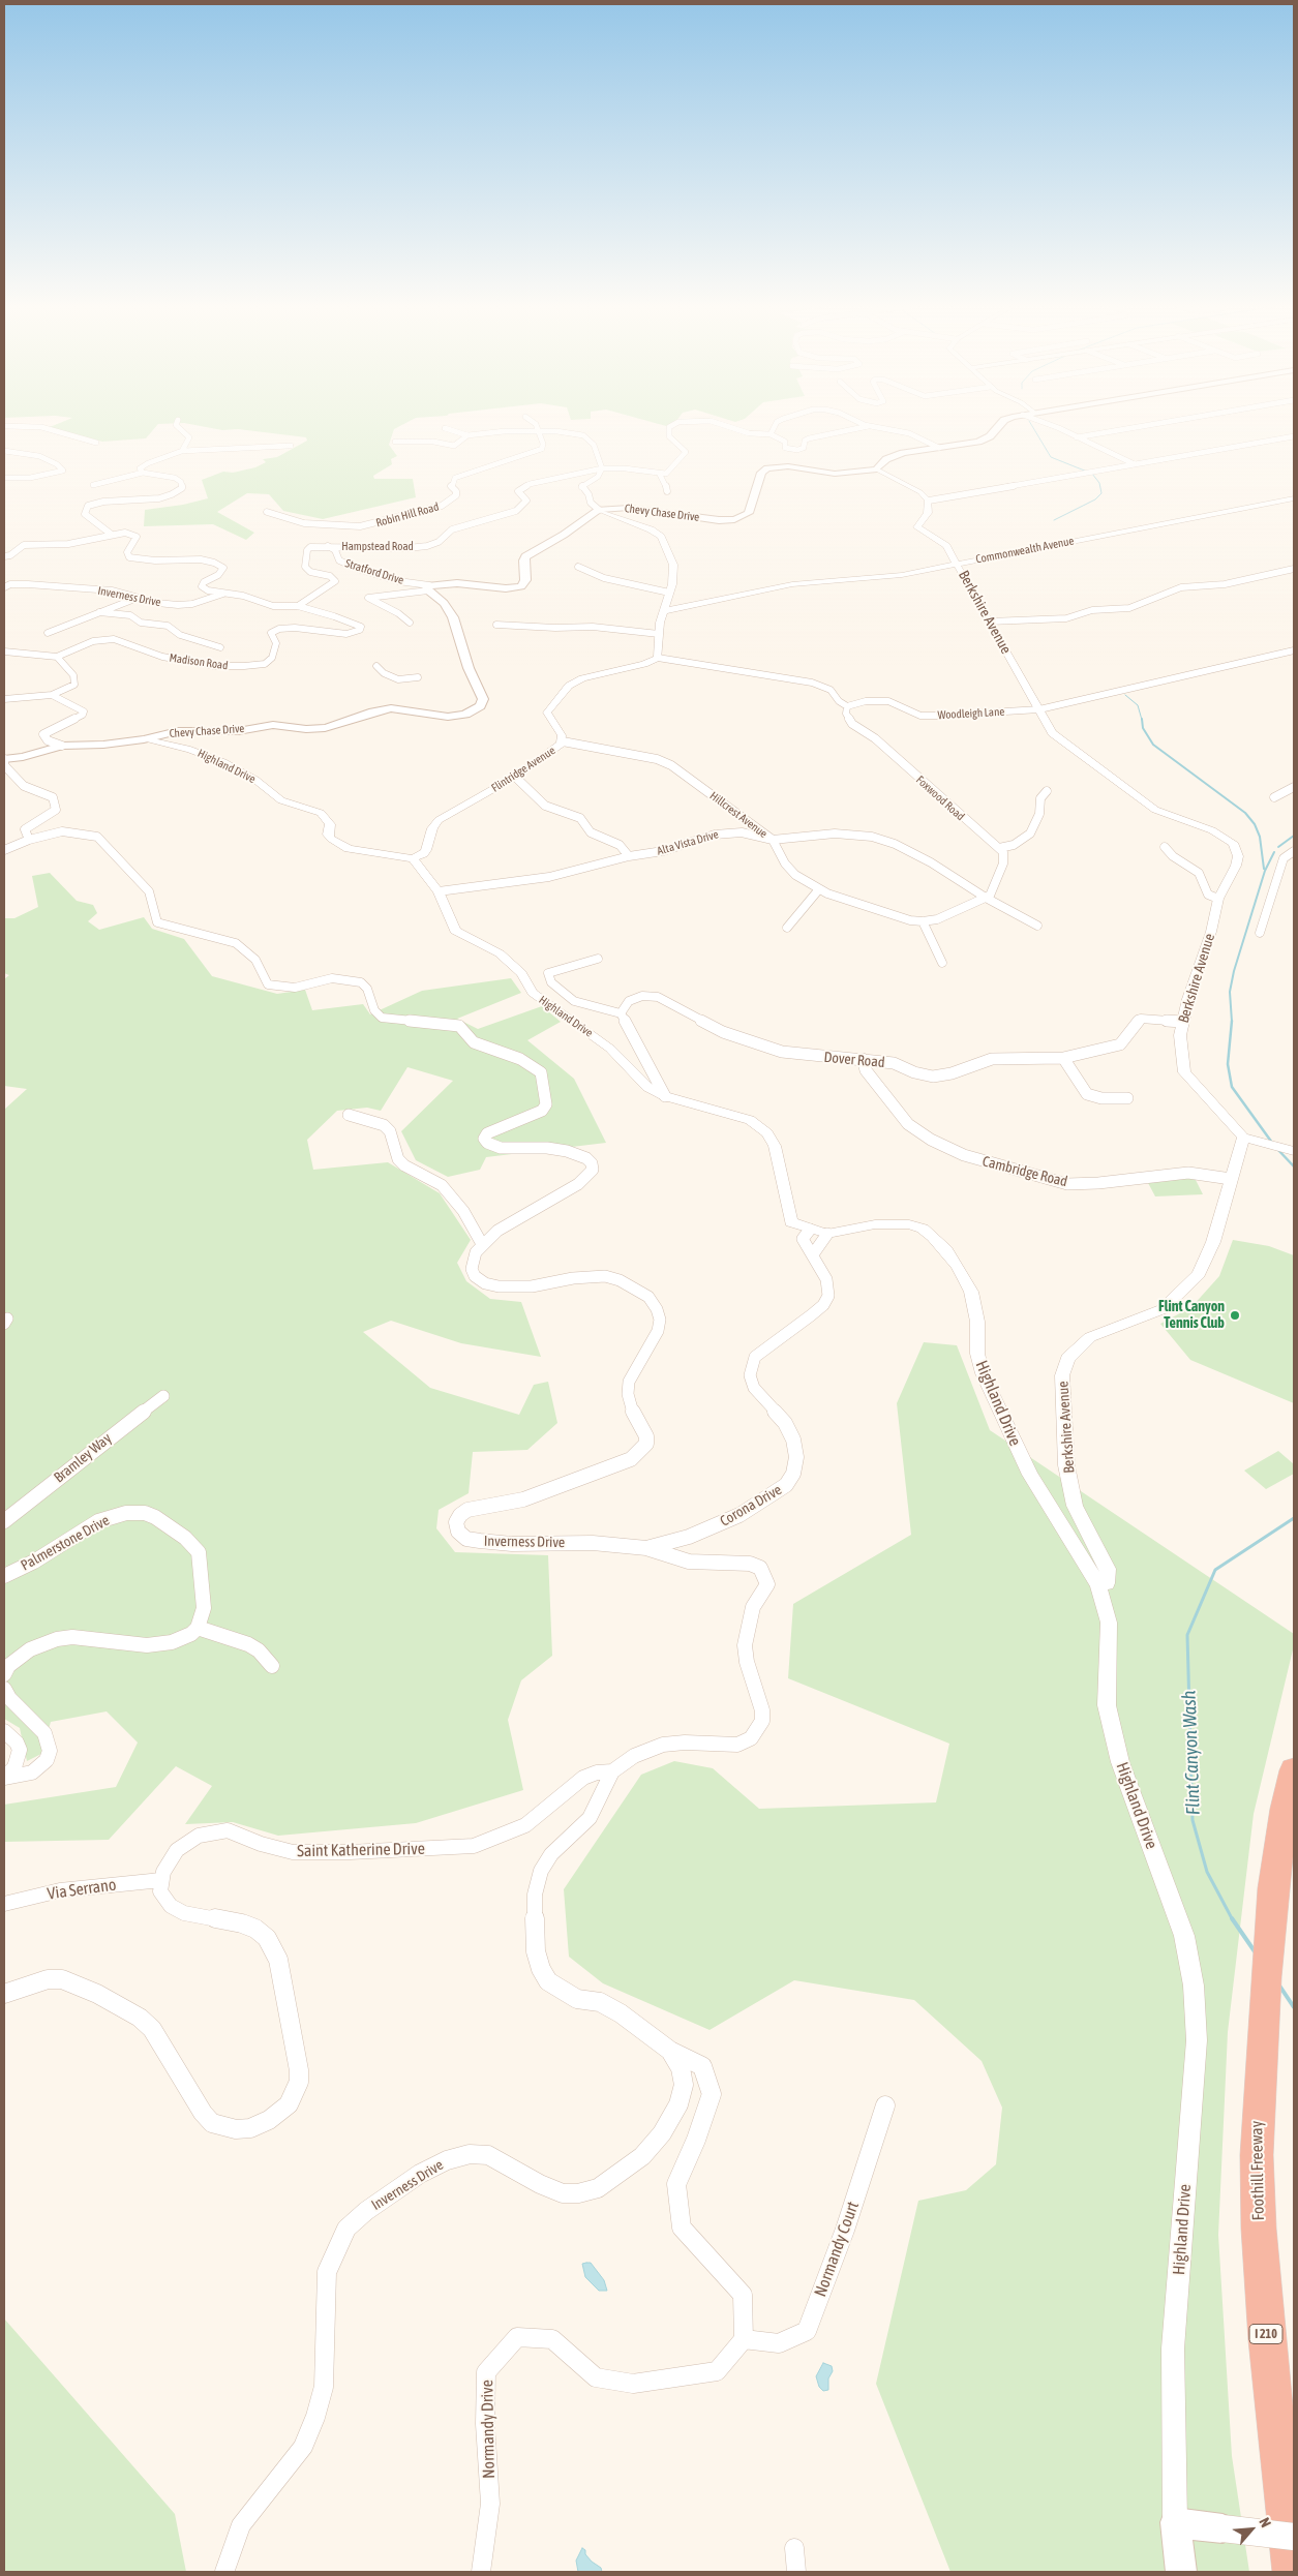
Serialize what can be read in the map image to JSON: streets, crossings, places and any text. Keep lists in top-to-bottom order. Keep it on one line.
{"streets":{"highway":["Foothill Freeway","I 210"],"main road":["Chevy Chase Drive"],"street":["Robin Hill Road","Hampstead Road","Commonwealth Avenue","Stratford Drive","Inverness Drive","Berkshire Avenue","Madison Road","Woodleigh Lane","Highland Drive","Flintridge Avenue","Foxwood Road","Hillcrest Avenue","Alta Vista Drive","Dover Road","Cambridge Road","Bramley Way","Corona Drive","Palmerstone Drive","Saint Katherine Drive","Via Serrano","Normandy Court","Normandy Drive"]},"crossings":[["Chevy Chase Drive","Stratford Drive"],["Chevy Chase Drive","Highland Drive"],["Hampstead Road","Stratford Drive"],["Hampstead Road","Madison Road"],["Commonwealth Avenue","Berkshire Avenue"],["Inverness Drive","Corona Drive"],["Inverness Drive","Saint Katherine Drive"],["Berkshire Avenue","Woodleigh Lane"],["Berkshire Avenue","Highland Drive"],["Berkshire Avenue","Dover Road"],["Berkshire Avenue","Cambridge Road"],["Woodleigh Lane","Foxwood Road"],["Highland Drive","Flintridge Avenue"],["Highland Drive","Alta Vista Drive"],["Highland Drive","Corona Drive"],["Flintridge Avenue","Hillcrest Avenue"],["Hillcrest Avenue","Alta Vista Drive"],["Dover Road","Cambridge Road"],["Saint Katherine Drive","Via Serrano"],["Normandy Court","Normandy Drive"]],"water":["Flint Canyon Wash"],"places":["Flint Canyon Tennis Club"],"north":"top right"}
